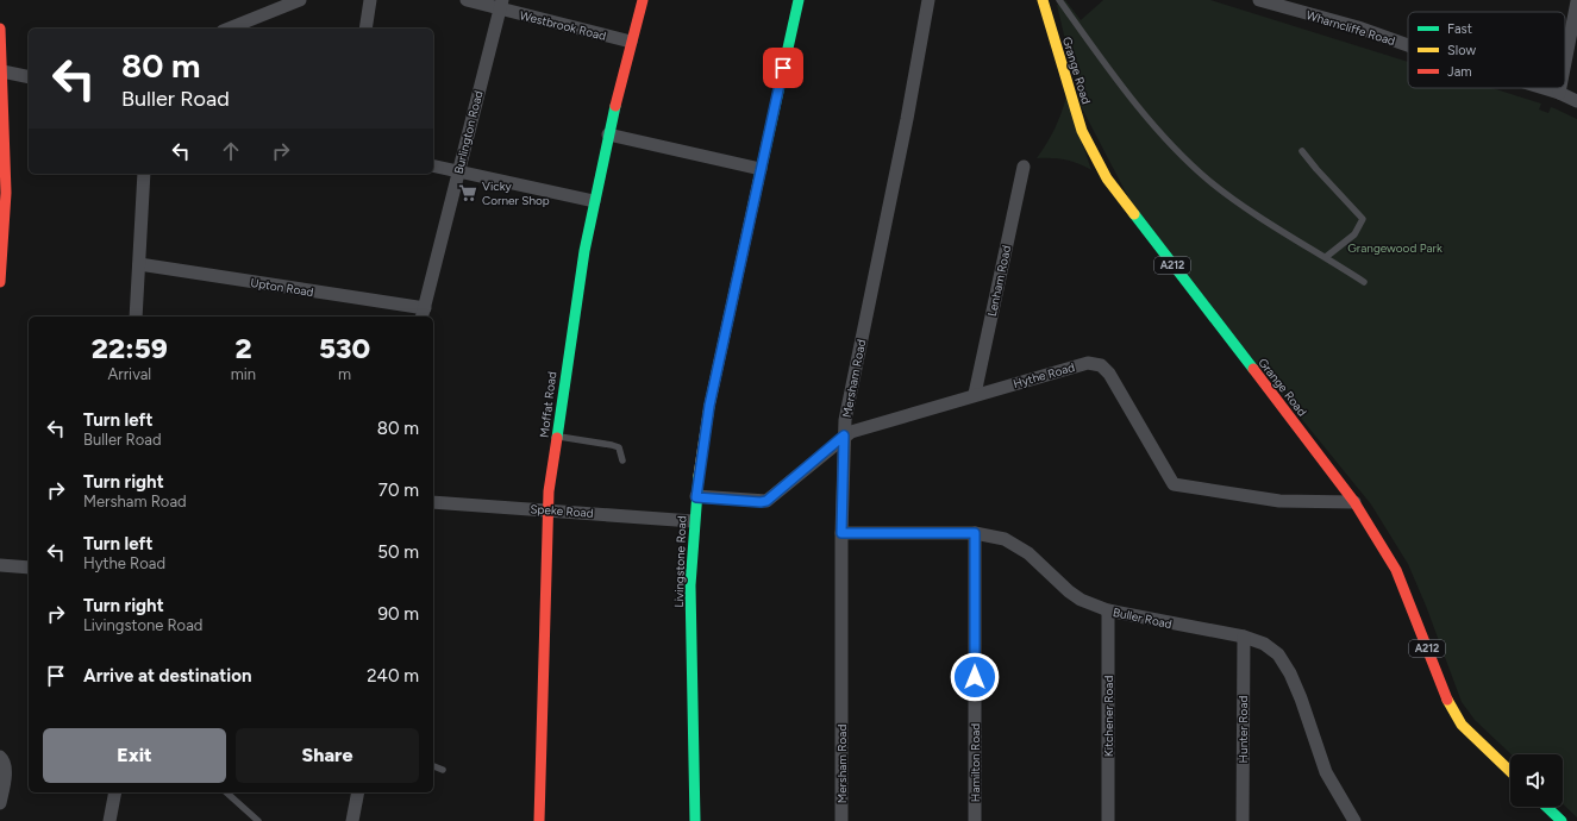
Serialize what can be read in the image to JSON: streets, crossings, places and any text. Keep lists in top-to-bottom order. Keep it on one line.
{"streets":{"street":["Westbrook Road","Wharncliffe Road","Grange Road","Burlington Road","A212","Lenham Road","Upton Road","Hythe Road","Mersham Road","Moffat Road","Speke Road","Livingstone Road","Buller Road","Kitchener Road","Hunter Road","Hamilton Road"]},"crossings":[["Westbrook Road","Burlington Road"],["Westbrook Road","Moffat Road"],["Grange Road","Hythe Road"],["Burlington Road","Upton Road"],["Lenham Road","Hythe Road"],["Hythe Road","Mersham Road"],["Hythe Road","Livingstone Road"],["Mersham Road","Buller Road"],["Moffat Road","Speke Road"],["Speke Road","Livingstone Road"],["Buller Road","Kitchener Road"],["Buller Road","Hunter Road"],["Buller Road","Hamilton Road"]],"parks":["Grangewood Park"],"places":{"supermarket":["Vicky Corner Shop"]},"legend":["Fast","Slow","Jam"],"page":{"turn":["80 m","Buller Road"],"eta":["22:59","Arrival","2","min","530","m"],"list":[{"name":"Turn left","note":"Buller Road","value":"80 m"},{"name":"Turn right","note":"Mersham Road","value":"70 m"},{"name":"Turn left","note":"Hythe Road","value":"50 m"},{"name":"Turn right","note":"Livingstone Road","value":"90 m"},{"name":"Arrive at destination","value":"240 m"}],"buttons":["Exit","Share"]}}
